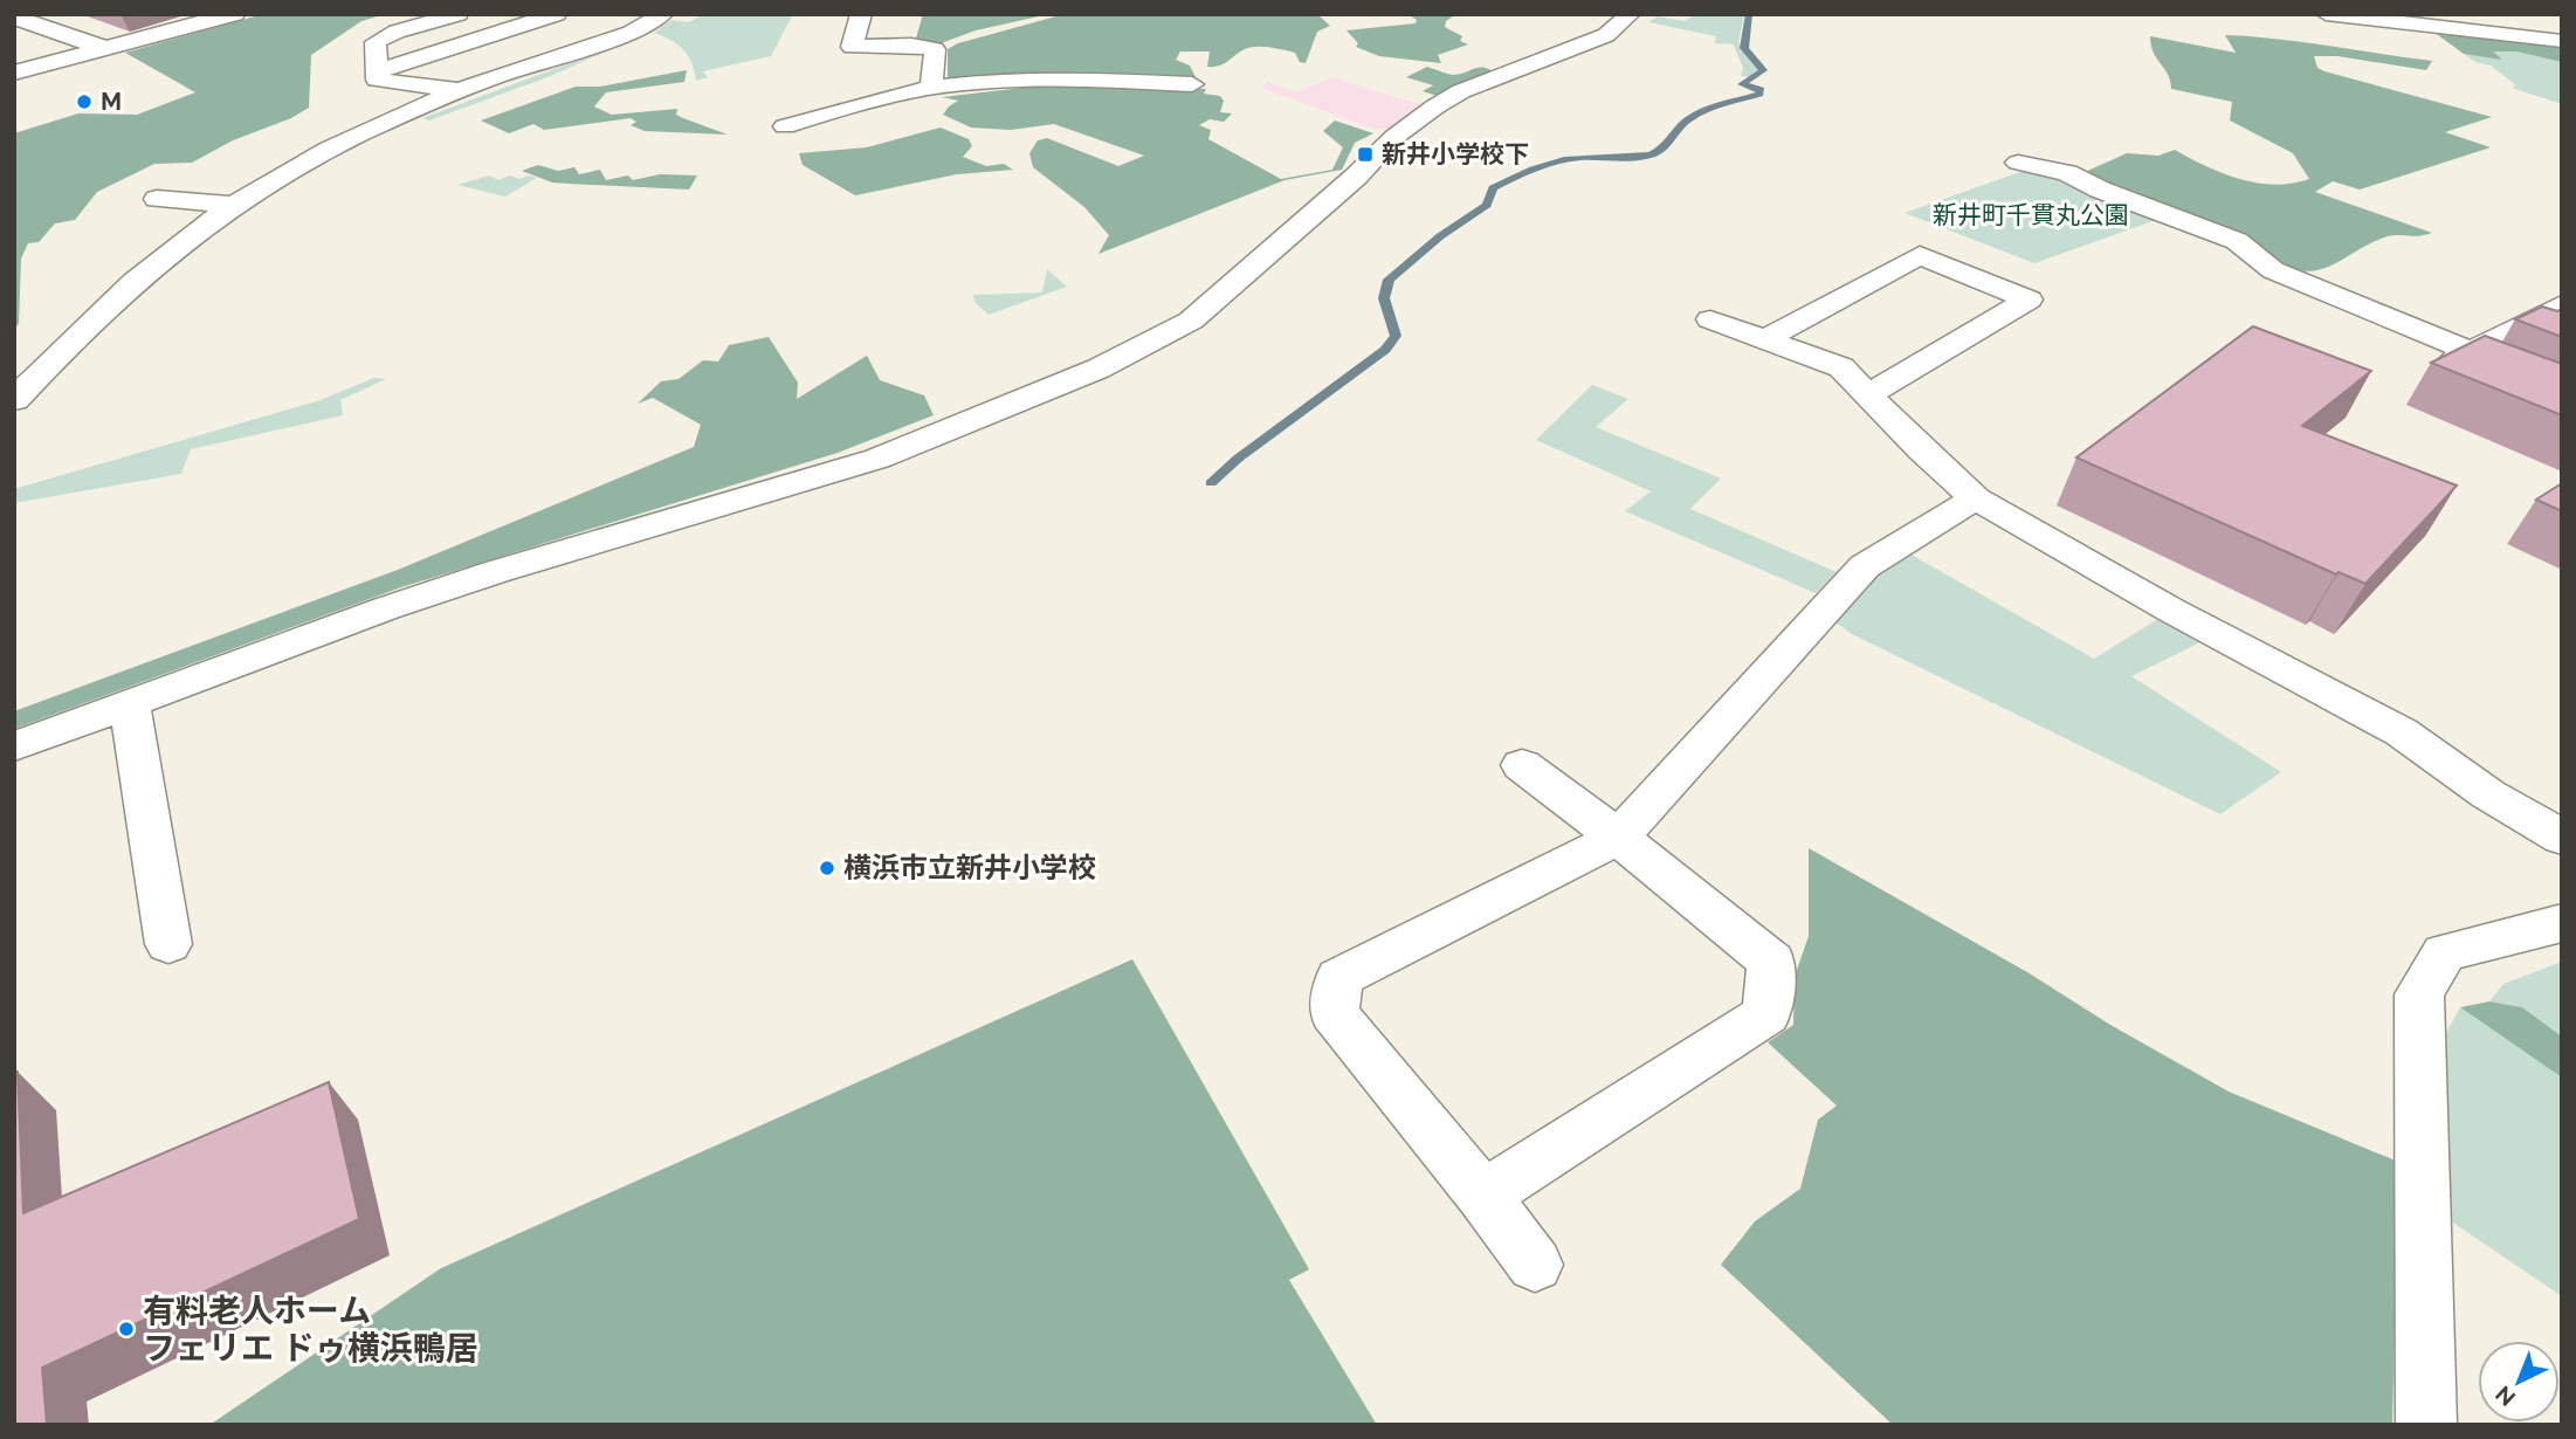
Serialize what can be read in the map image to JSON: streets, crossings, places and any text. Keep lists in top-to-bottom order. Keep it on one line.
{"parks":["新井町千貫丸公園"],"places":{"other":["M","横浜市立新井小学校","有料老人ホーム フェリエ ドゥ横浜鴨居"],"transit":["新井小学校下"]},"north":"bottom left"}
